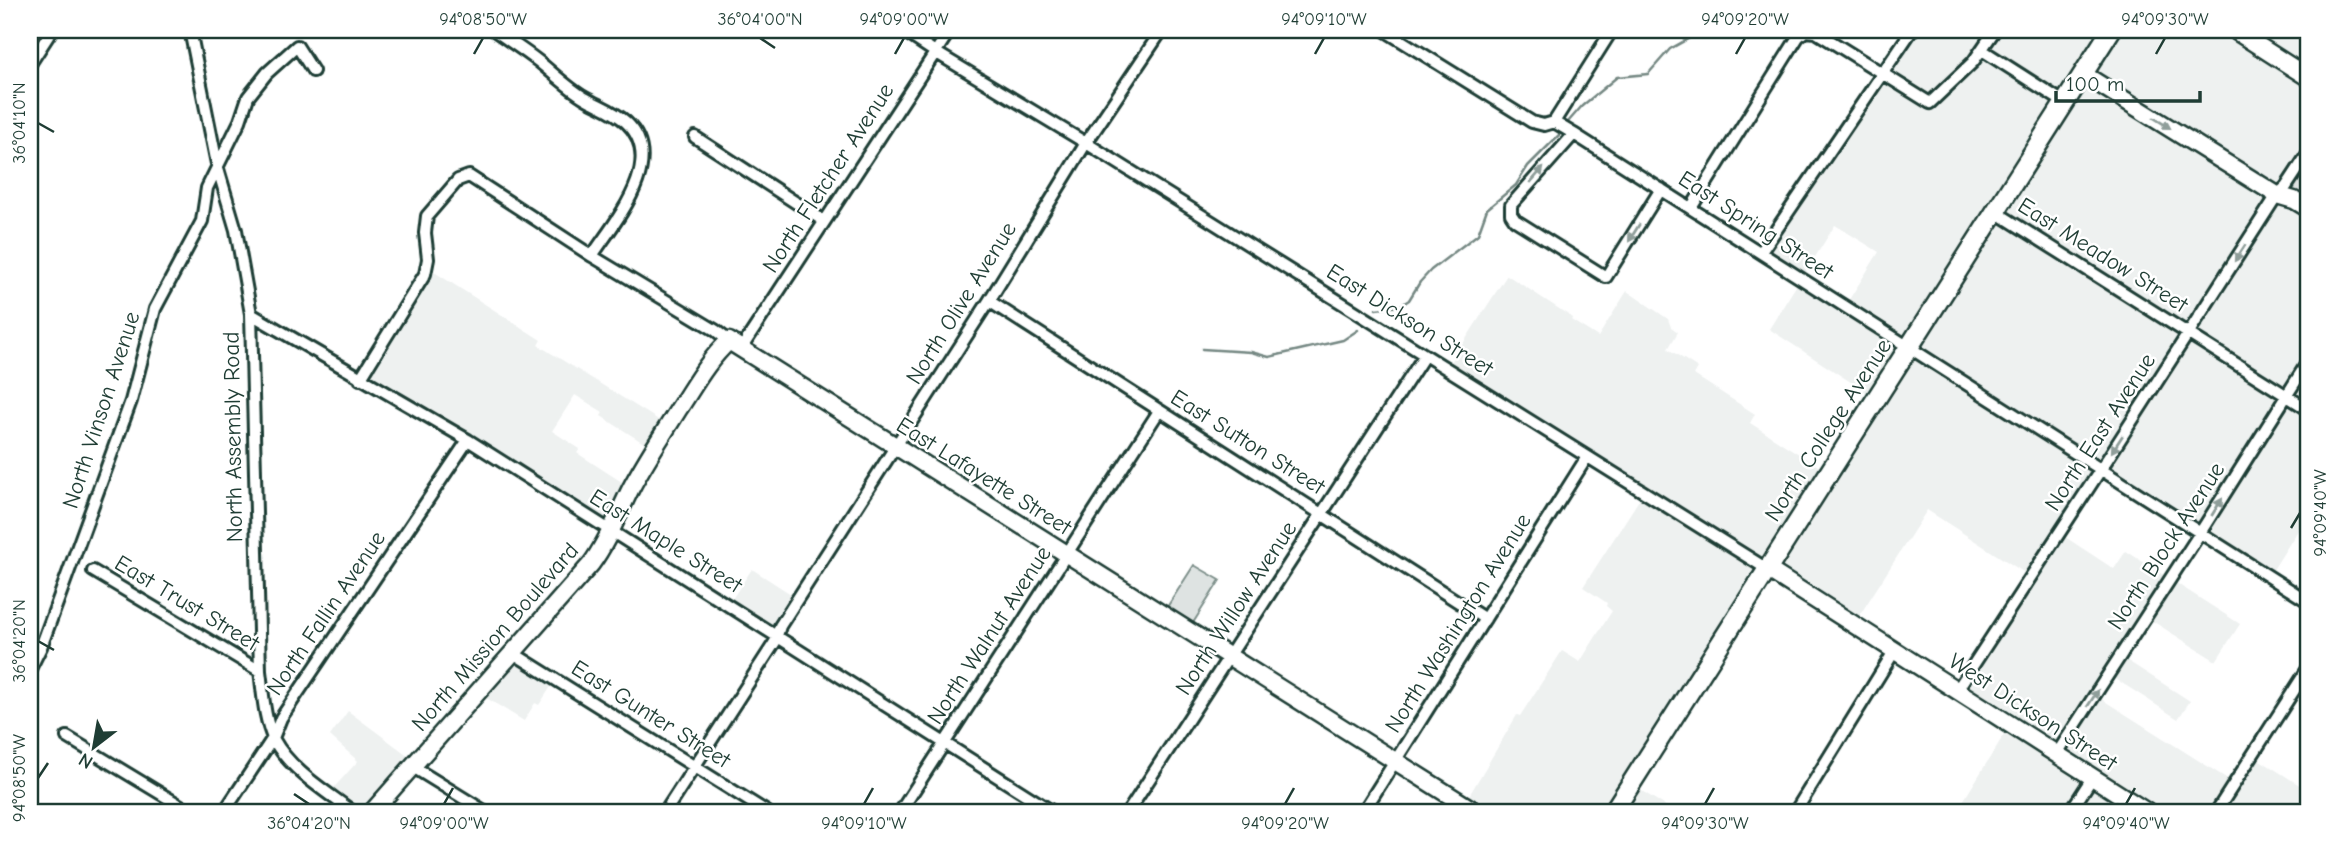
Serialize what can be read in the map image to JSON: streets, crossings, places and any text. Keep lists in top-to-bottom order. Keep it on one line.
{"streets":{"main road":["East Dickson Street","North College Avenue","East Lafayette Street","North Mission Boulevard","West Dickson Street"],"street":["North Fletcher Avenue","East Spring Street","East Meadow Street","North Olive Avenue","North Vinson Avenue","North East Avenue","North Assembly Road","East Sutton Street","East Maple Street","North Block Avenue","East Trust Street","North Willow Avenue","North Fallin Avenue","North Washington Avenue","North Walnut Avenue","East Gunter Street"]},"crossings":[["North Fletcher Avenue","East Dickson Street"],["North Fletcher Avenue","East Lafayette Street"],["North Fletcher Avenue","North Mission Boulevard"],["East Spring Street","North College Avenue"],["East Spring Street","North East Avenue"],["East Spring Street","North Block Avenue"],["East Meadow Street","North College Avenue"],["East Meadow Street","North East Avenue"],["East Meadow Street","North Block Avenue"],["North Olive Avenue","East Dickson Street"],["North Olive Avenue","East Sutton Street"],["North Olive Avenue","East Lafayette Street"],["North Olive Avenue","East Maple Street"],["North Olive Avenue","East Gunter Street"],["East Dickson Street","North College Avenue"],["East Dickson Street","North Willow Avenue"],["East Dickson Street","North Washington Avenue"],["East Dickson Street","West Dickson Street"],["North Vinson Avenue","North Assembly Road"],["North East Avenue","West Dickson Street"],["North Assembly Road","East Maple Street"],["North Assembly Road","East Trust Street"],["North Assembly Road","North Fallin Avenue"],["East Sutton Street","North Willow Avenue"],["East Sutton Street","North Washington Avenue"],["East Sutton Street","North Walnut Avenue"],["East Lafayette Street","East Maple Street"],["East Lafayette Street","North Willow Avenue"],["East Lafayette Street","North Washington Avenue"],["East Lafayette Street","North Walnut Avenue"],["East Lafayette Street","North Mission Boulevard"],["East Maple Street","North Fallin Avenue"],["East Maple Street","North Walnut Avenue"],["East Maple Street","North Mission Boulevard"],["North Block Avenue","West Dickson Street"],["North Mission Boulevard","East Gunter Street"]],"one_way":["North East Avenue","North Block Avenue"],"scale_bar":"100 m","north":"bottom left","coordinates":["94°08'50\"W","36°04'00\"N","94°09'00\"W","94°09'10\"W","94°09'20\"W","94°09'30\"W","36°04'10\"N","94°09'40\"W","36°04'20\"N"]}
